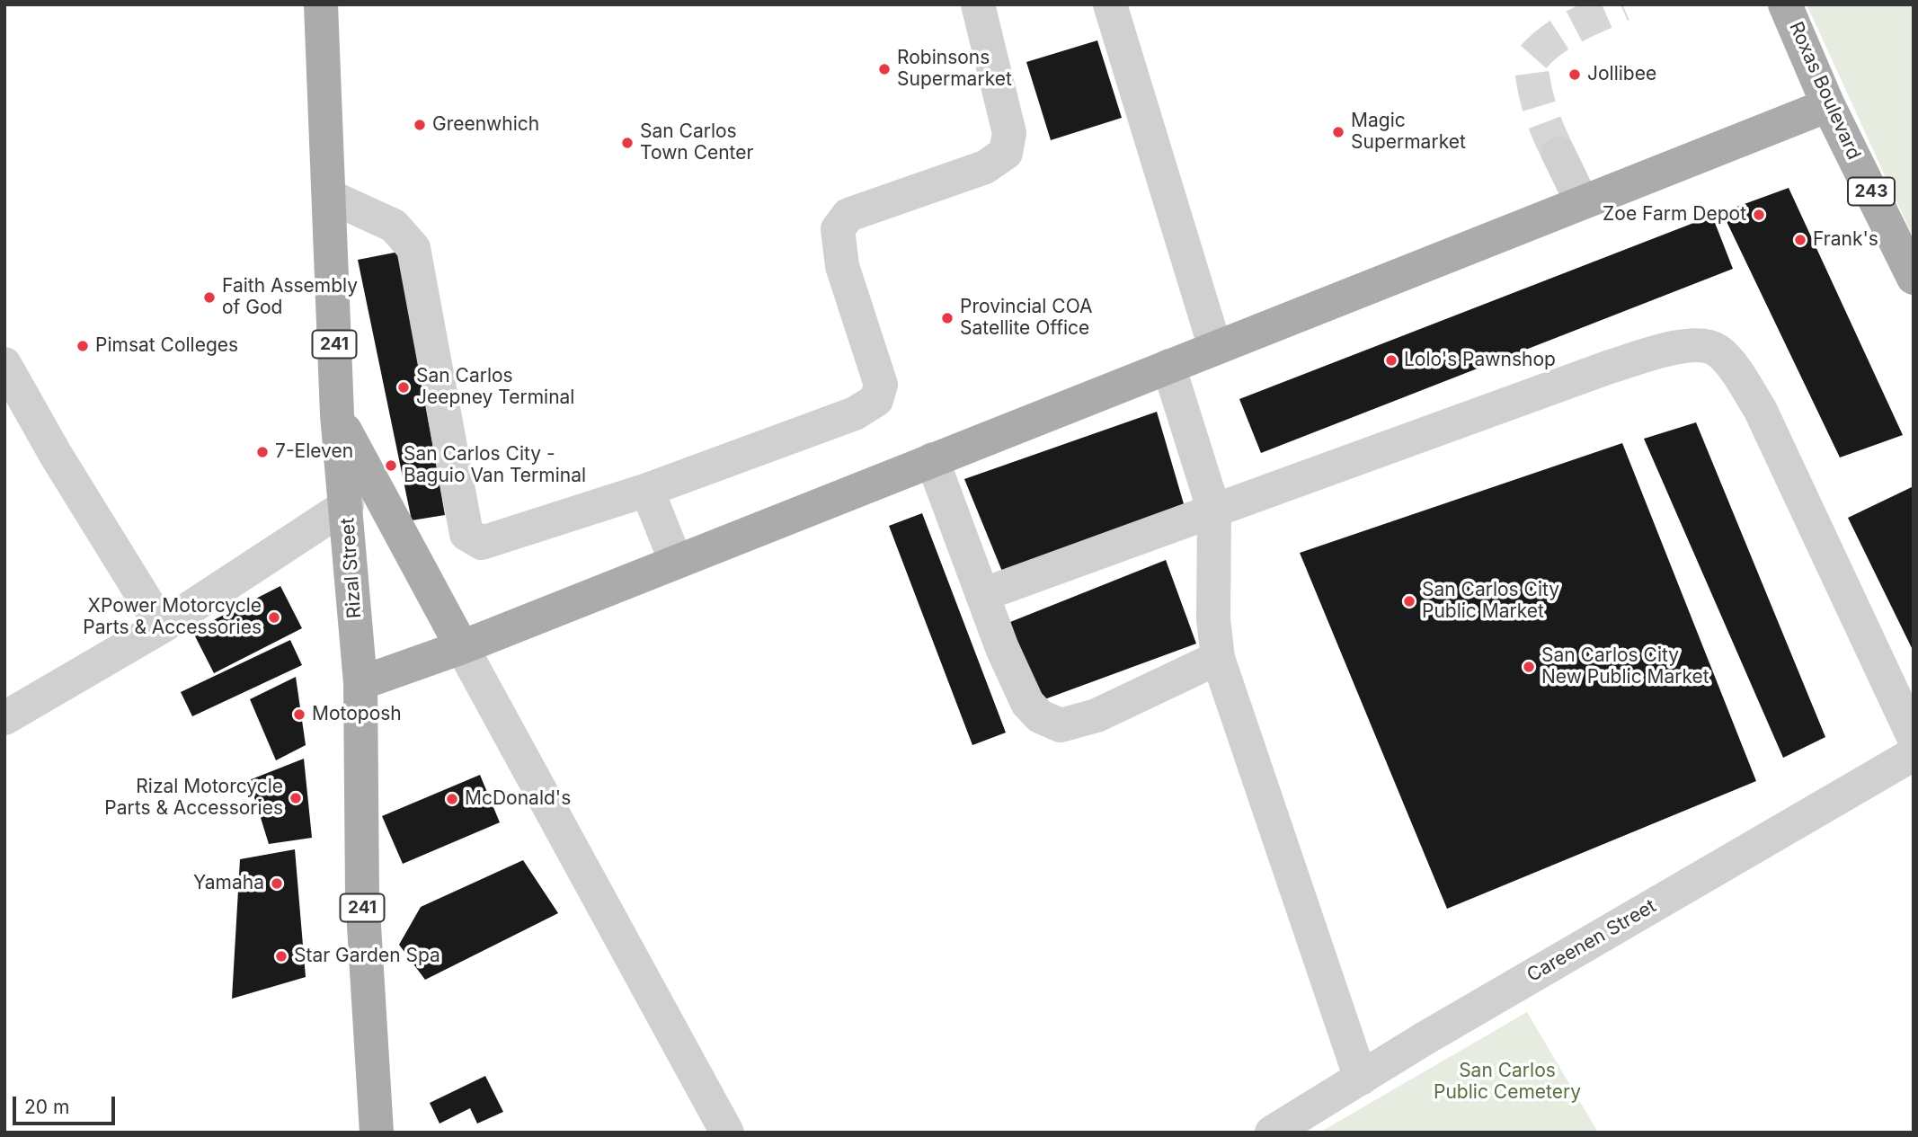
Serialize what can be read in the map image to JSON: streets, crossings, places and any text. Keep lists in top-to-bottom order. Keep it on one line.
{"streets":{"main road":["Roxas Boulevard","243","241","Rizal Street"],"street":["Careenen Street"]},"parks":["San Carlos Public Cemetery"],"places":["Robinsons Supermarket","Jollibee","Greenwhich","Magic Supermarket","San Carlos Town Center","Zoe Farm Depot","Frank's","Faith Assembly of God","Provincial COA Satellite Office","Pimsat Colleges","Lolo's Pawnshop","San Carlos Jeepney Terminal","7-Eleven","San Carlos City - Baguio Van Terminal","San Carlos City Public Market","XPower Motorcycle Parts & Accessories","San Carlos City New Public Market","Motoposh","Rizal Motorcycle Parts & Accessories","McDonald's","Yamaha","Star Garden Spa"],"scale_bar":"20 m"}
